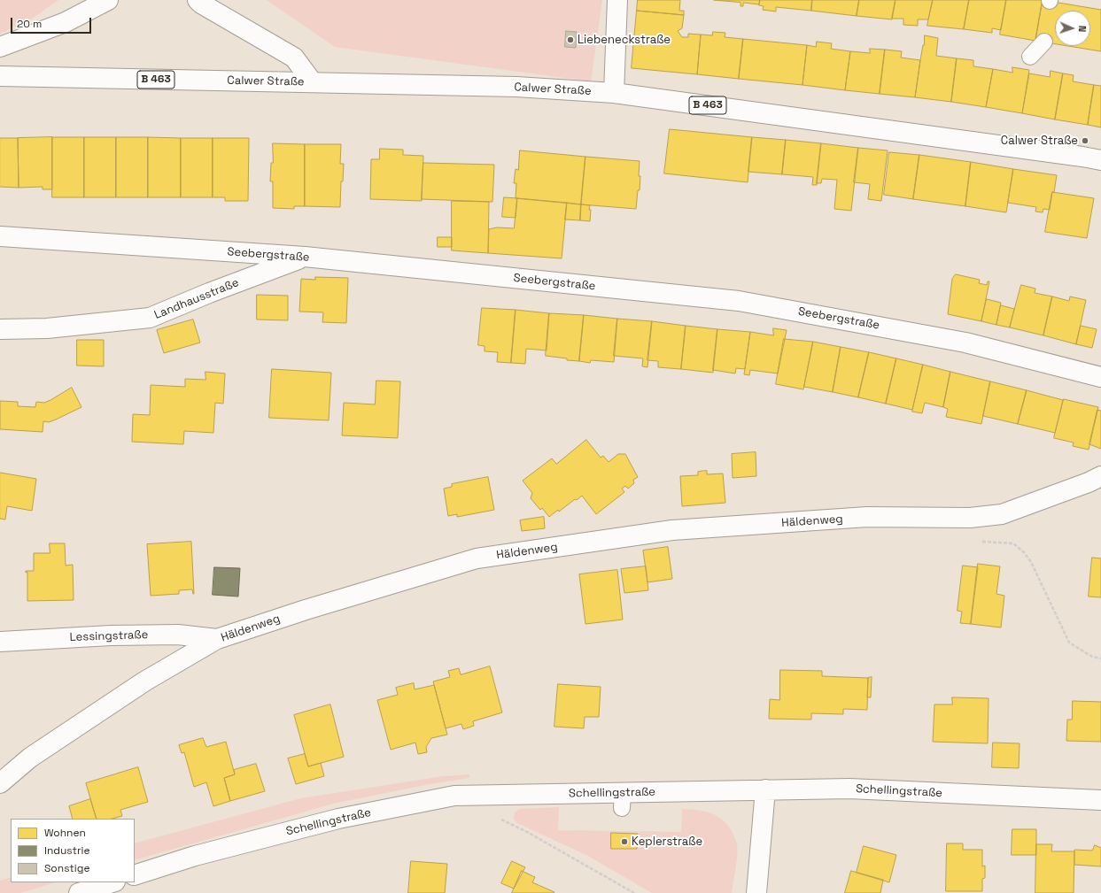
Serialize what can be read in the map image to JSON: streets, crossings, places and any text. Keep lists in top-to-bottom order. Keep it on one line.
{"streets":{"street":["B 463","Calwer Straße","Seebergstraße","Landhausstraße","Häldenweg","Lessingstraße","Schellingstraße"]},"crossings":[["Seebergstraße","Landhausstraße"],["Häldenweg","Lessingstraße"]],"places":["Liebeneckstraße","Calwer Straße","Keplerstraße"],"legend":["Wohnen","Industrie","Sonstige"],"scale_bar":"20 m","north":"right"}
